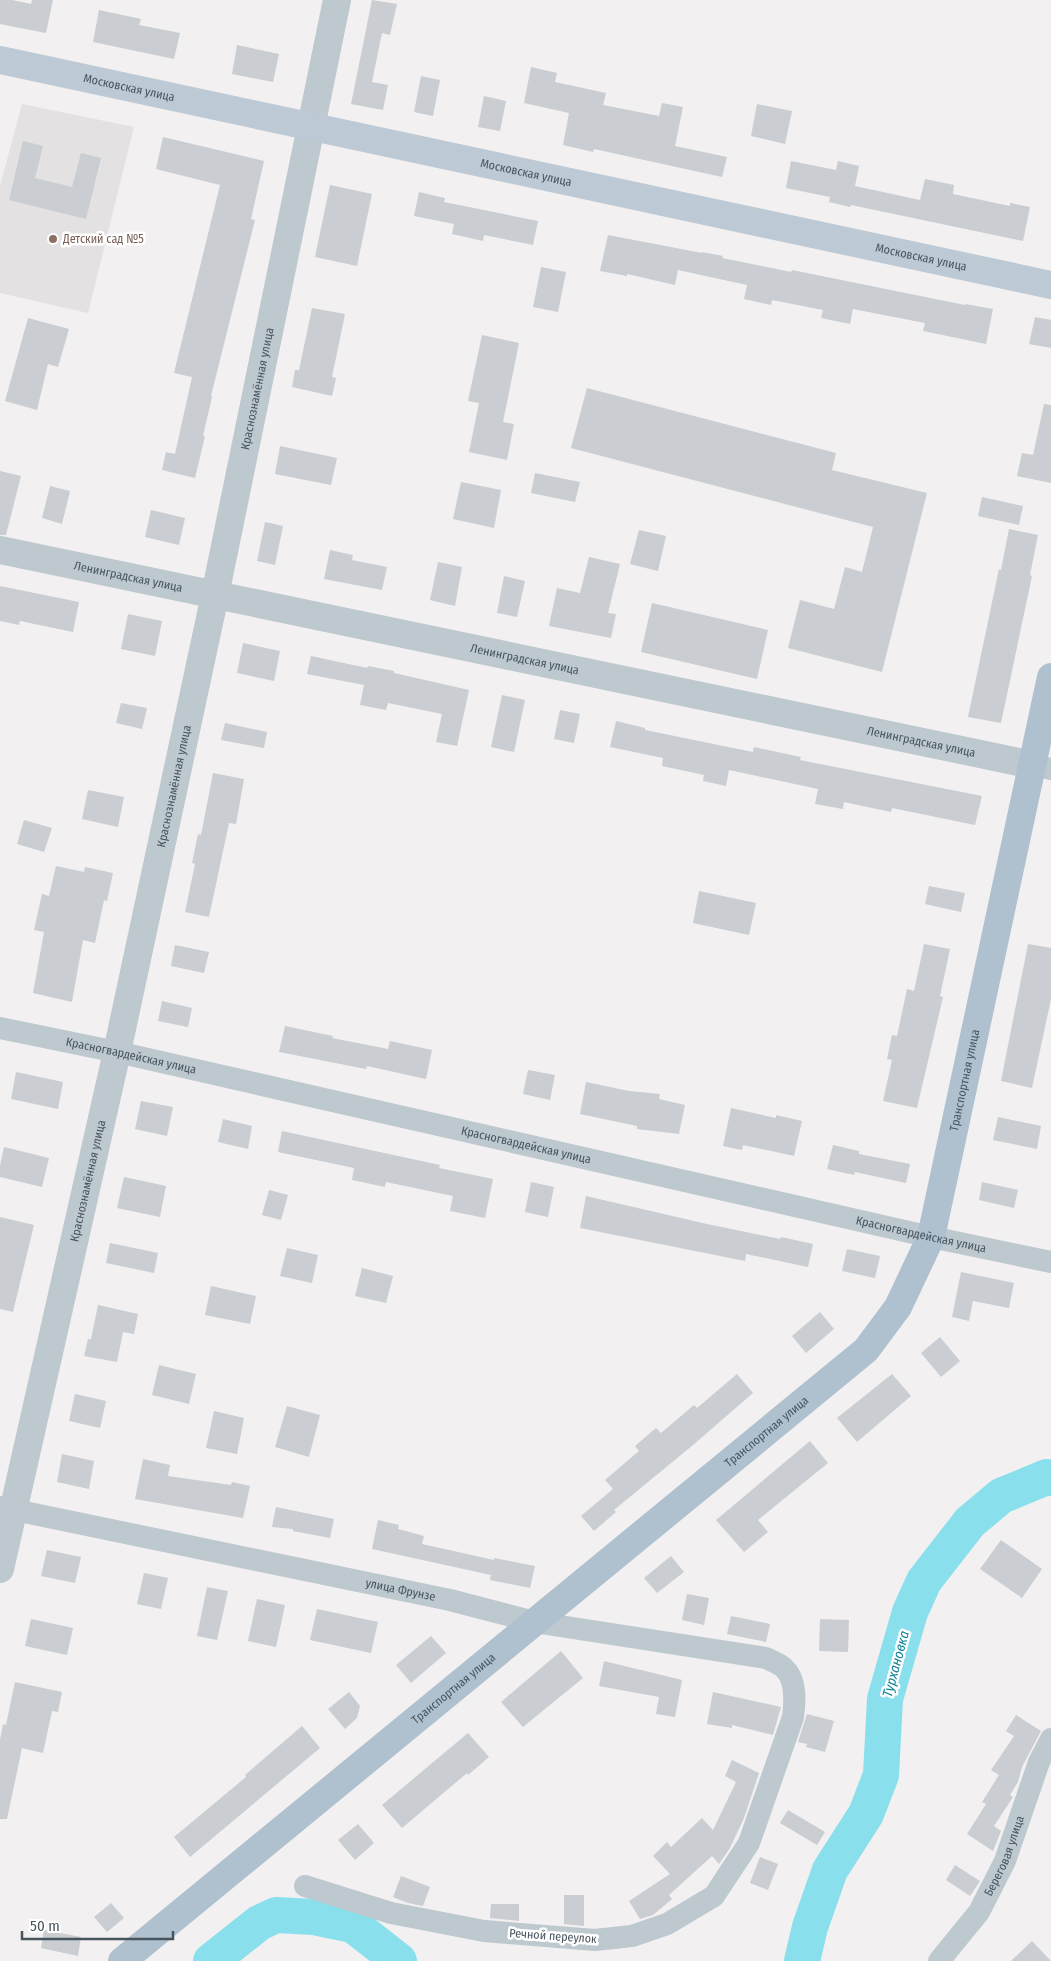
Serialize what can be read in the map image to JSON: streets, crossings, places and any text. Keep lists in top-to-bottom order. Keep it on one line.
{"streets":{"main road":["Московская улица","Транспортная улица"],"street":["Краснознамённая улица","Ленинградская улица","Красногвардейская улица","улица Фрунзе","Береговая улица","Речной переулок"]},"crossings":[["Московская улица","Краснознамённая улица"],["Краснознамённая улица","Ленинградская улица"],["Краснознамённая улица","Красногвардейская улица"],["Краснознамённая улица","улица Фрунзе"],["Ленинградская улица","Транспортная улица"],["Красногвардейская улица","Транспортная улица"],["Транспортная улица","улица Фрунзе"],["улица Фрунзе","Речной переулок"]],"water":["Турхановка"],"places":["Детский сад №5"],"scale_bar":"50 m"}
